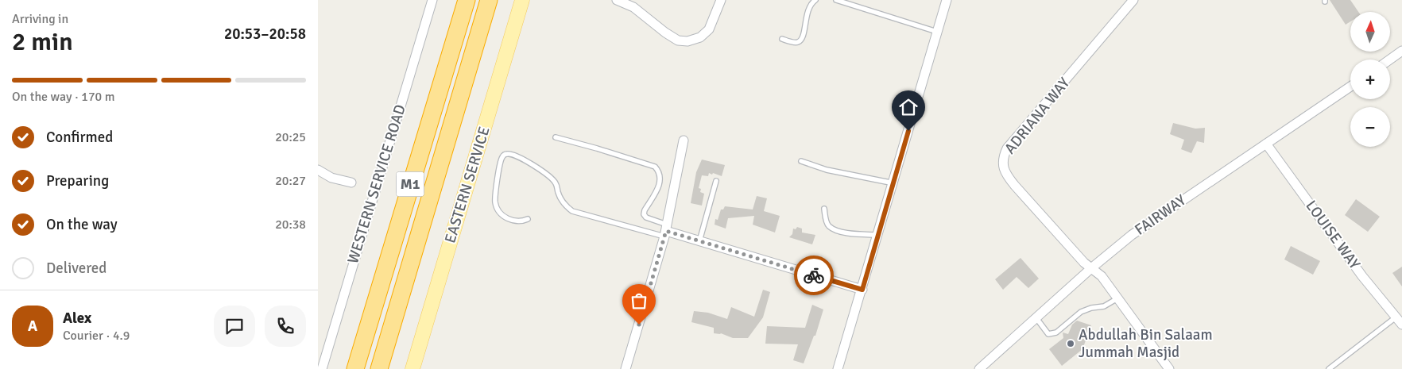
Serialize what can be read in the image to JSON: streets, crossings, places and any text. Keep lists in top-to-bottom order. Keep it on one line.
{"streets":{"highway":["M1"],"main road":["EASTERN SERVICE"],"street":["ADRIANA WAY","WESTERN SERVICE ROAD","FAIRWAY","LOUISE WAY"]},"crossings":[["ADRIANA WAY","FAIRWAY"],["FAIRWAY","LOUISE WAY"]],"places":["Abdullah Bin Salaam Jummah Masjid"],"north":"top","page":{"heading":["2 min","Arriving in","20:53–20:58"],"panel":["Alex","Courier · 4.9"],"map_buttons":["+","−"],"bar":"On the way · 170 m","list":[["Confirmed","20:25"],["Preparing","20:27"],["On the way","20:38"],"Delivered"],"round":"A"}}
